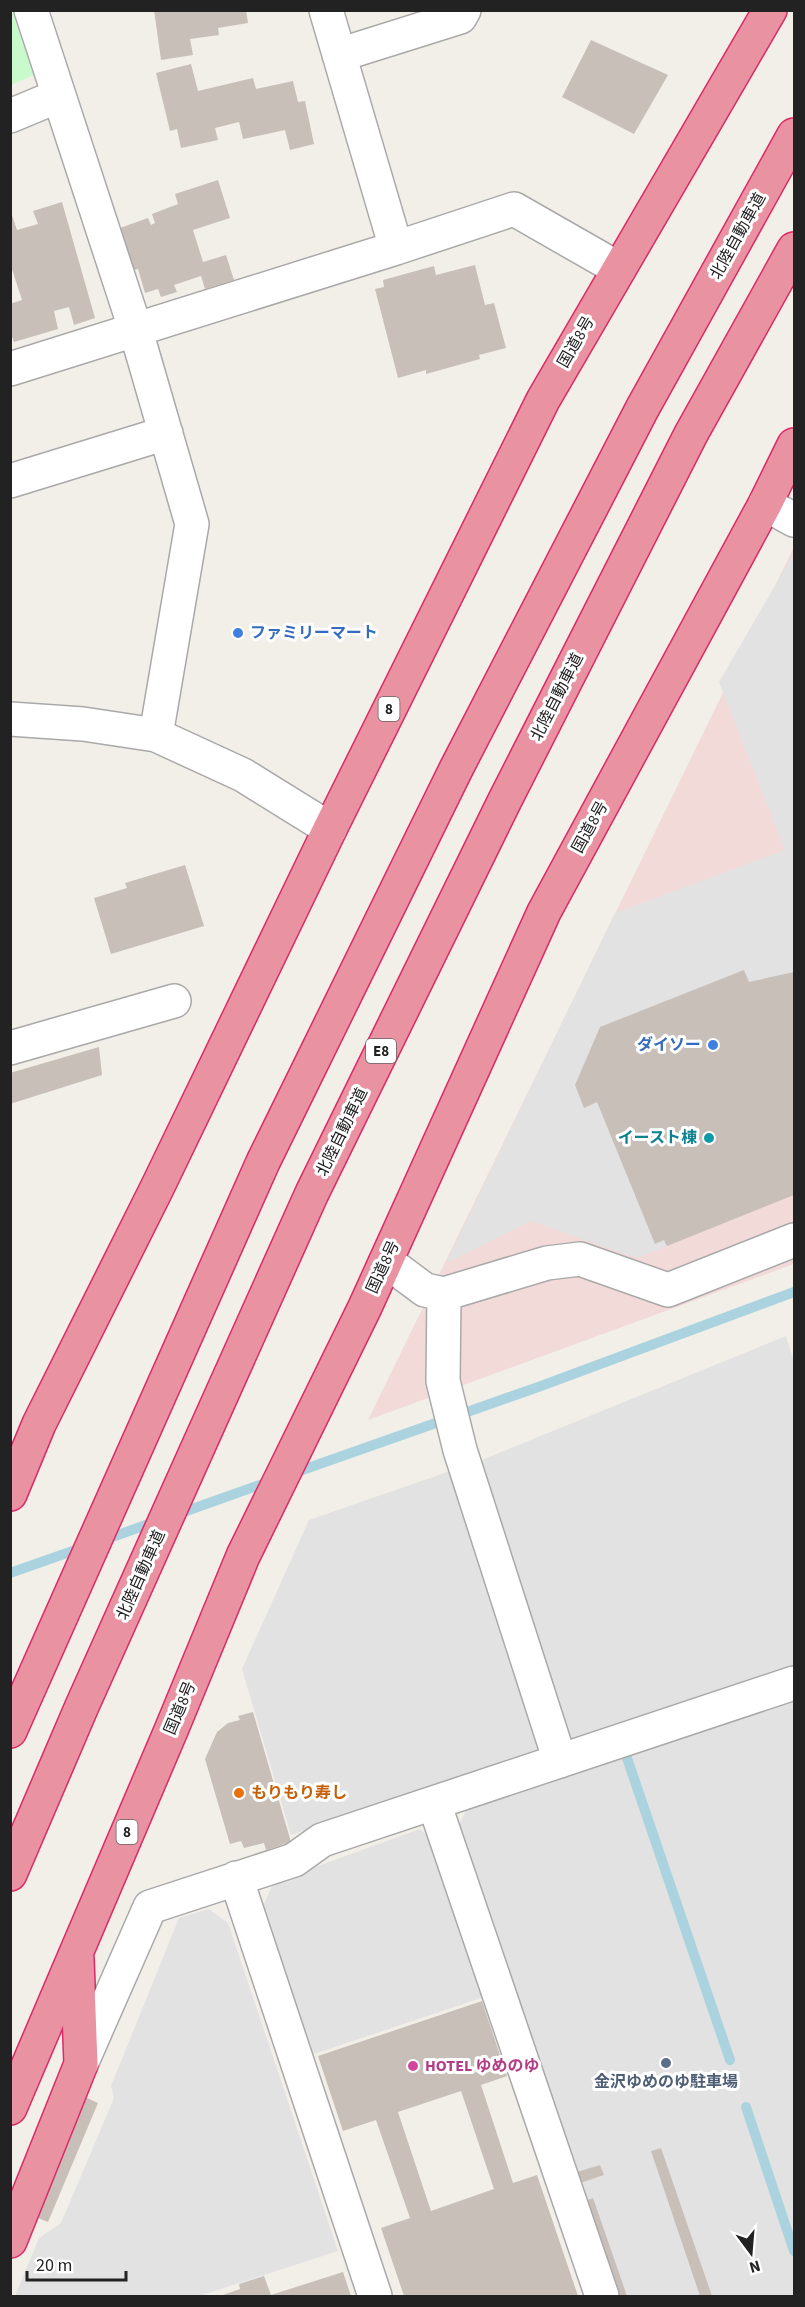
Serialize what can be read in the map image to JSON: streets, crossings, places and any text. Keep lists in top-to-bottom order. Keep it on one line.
{"streets":{"highway":["北陸自動車道","国道8号","8","E8"]},"places":["ファミリーマート","ダイソー","イースト棟","もりもり寿し","金沢ゆめのゆ駐車場","HOTEL ゆめのゆ"],"scale_bar":"20 m","north":"bottom"}
